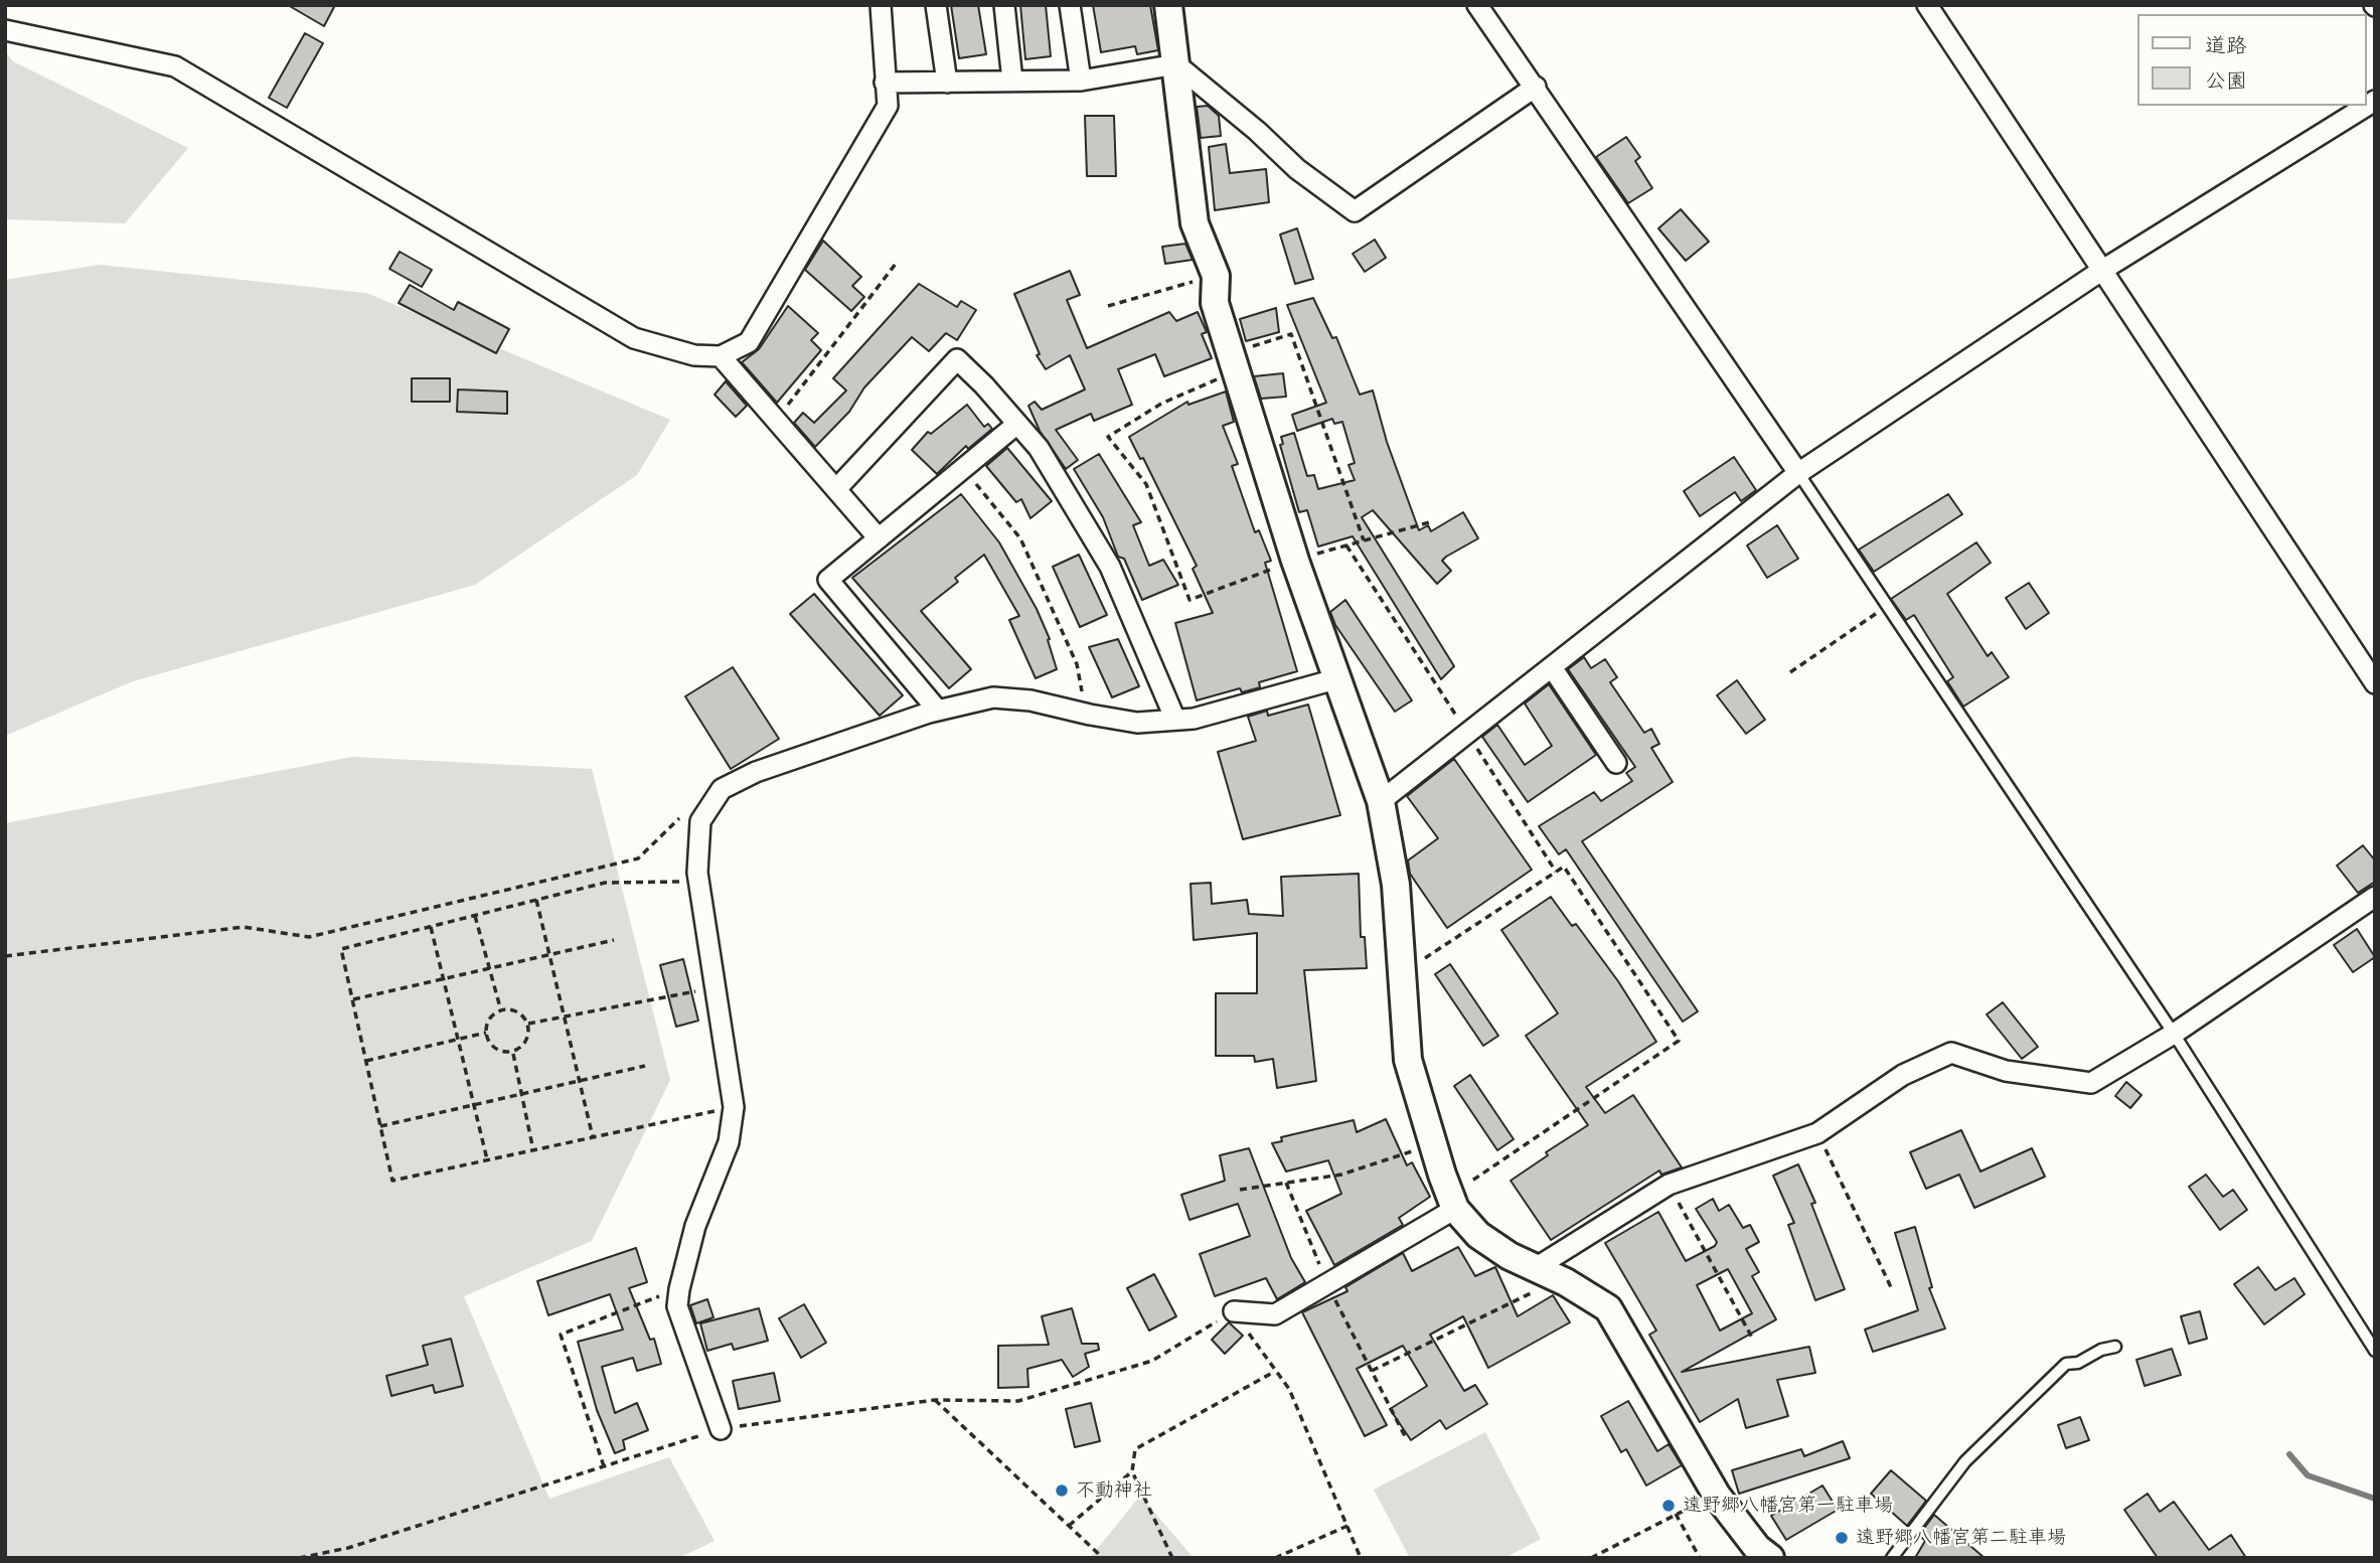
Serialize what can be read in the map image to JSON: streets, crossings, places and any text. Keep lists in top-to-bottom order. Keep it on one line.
{"places":["不動神社","遠野郷八幡宮第一駐車場","遠野郷八幡宮第二駐車場"],"legend":["道路","公園"]}
